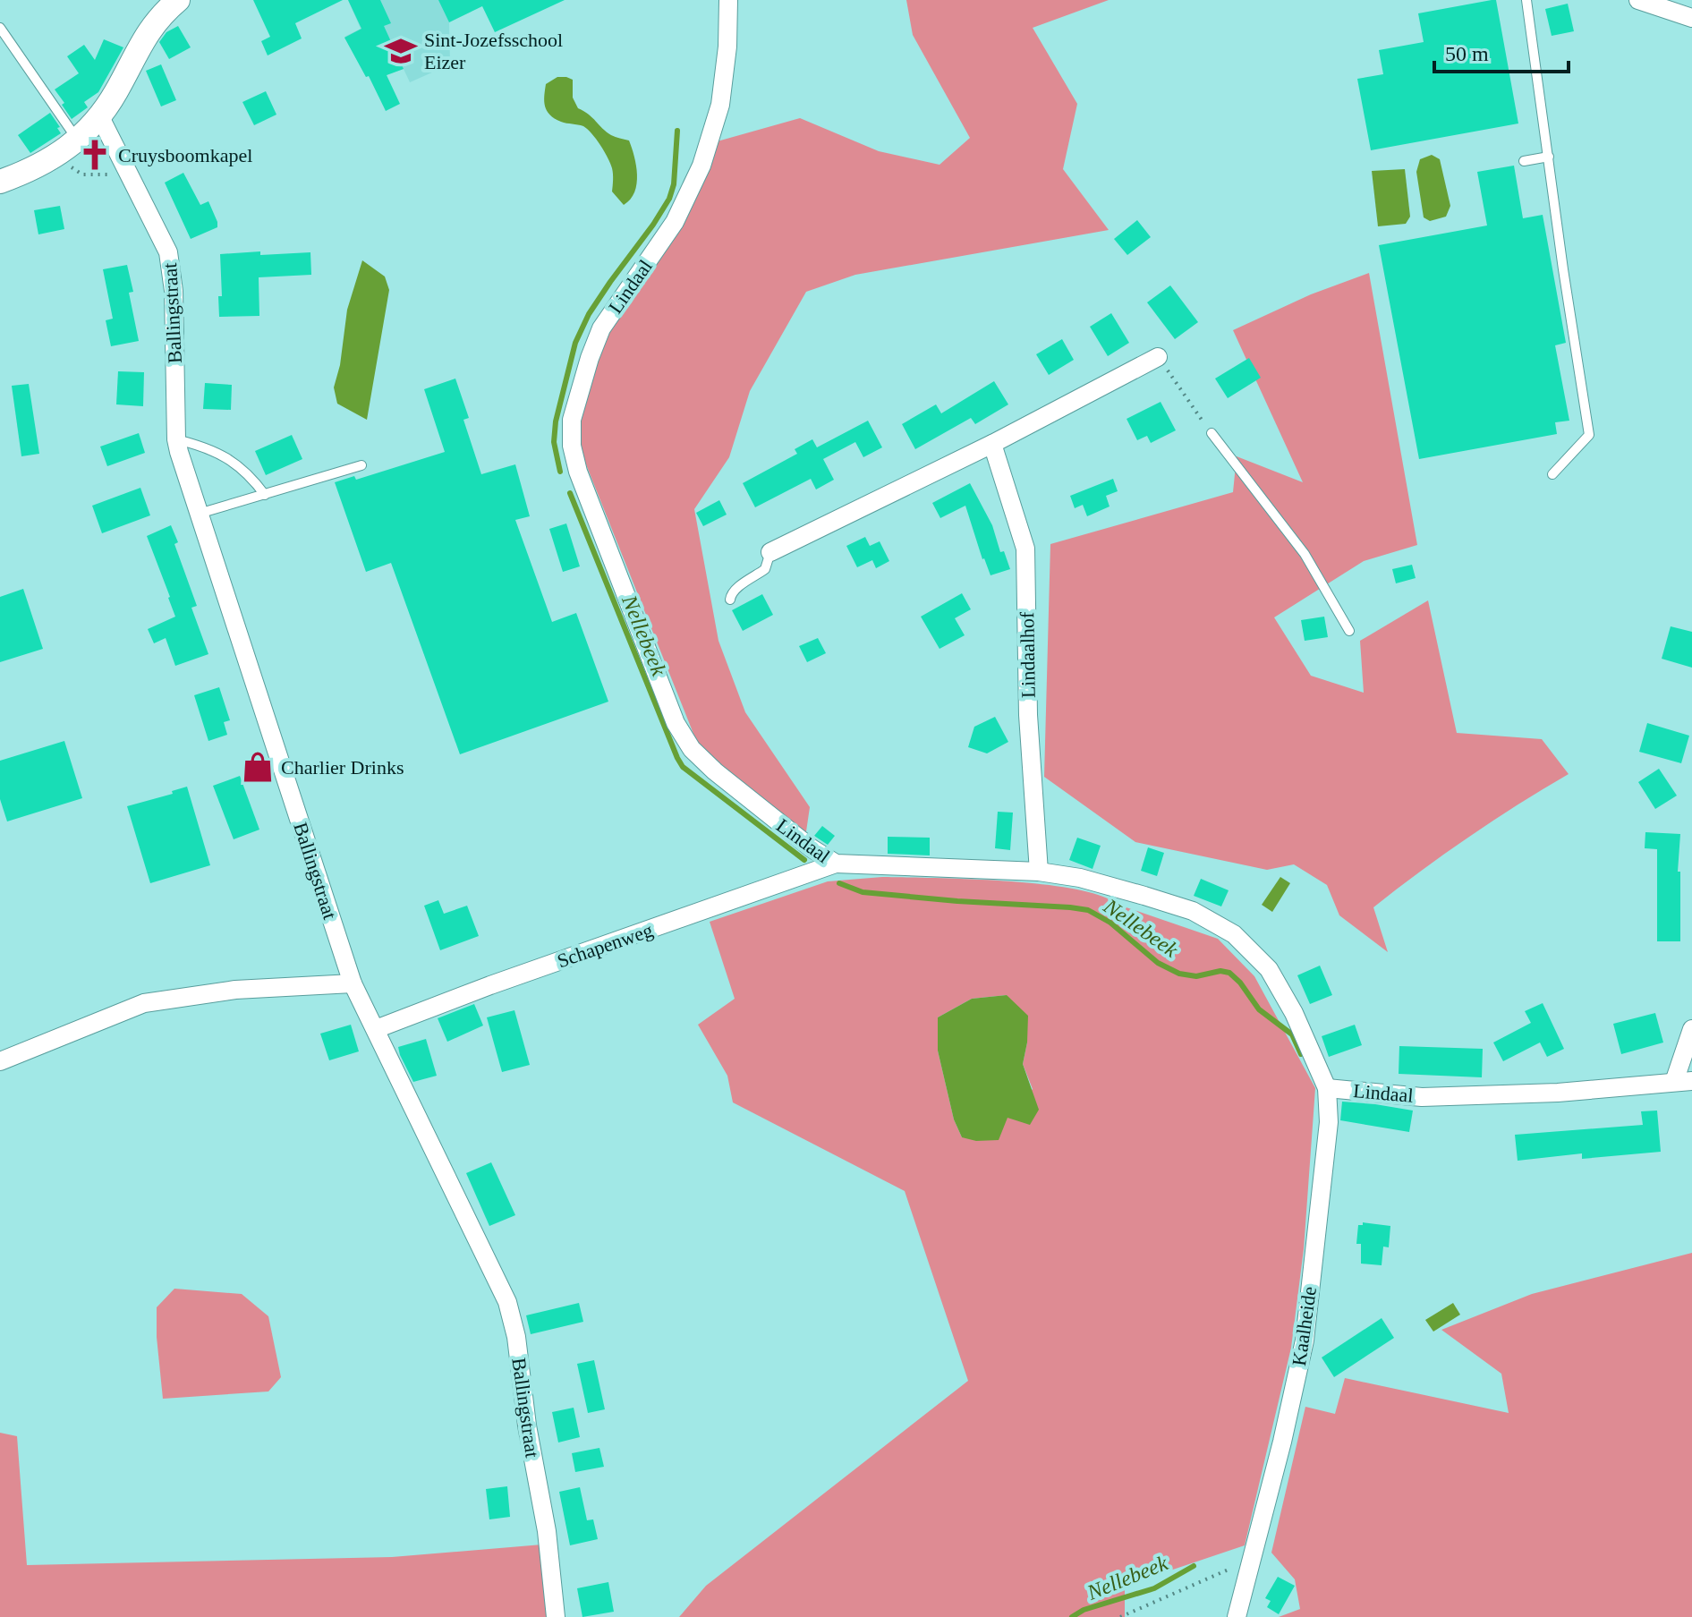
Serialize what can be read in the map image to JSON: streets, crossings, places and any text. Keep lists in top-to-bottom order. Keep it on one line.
{"streets":{"street":["Lindaal","Ballingstraat","Lindaalhof","Schapenweg","Kaalheide"]},"crossings":[["Lindaal","Lindaalhof"],["Lindaal","Schapenweg"],["Lindaal","Kaalheide"],["Ballingstraat","Schapenweg"]],"water":["Nellebeek"],"places":{"school or university":["Sint-Jozefsschool Eizer"],"church":["Cruysboomkapel"],"shop":["Charlier Drinks"]},"scale_bar":"50 m"}
